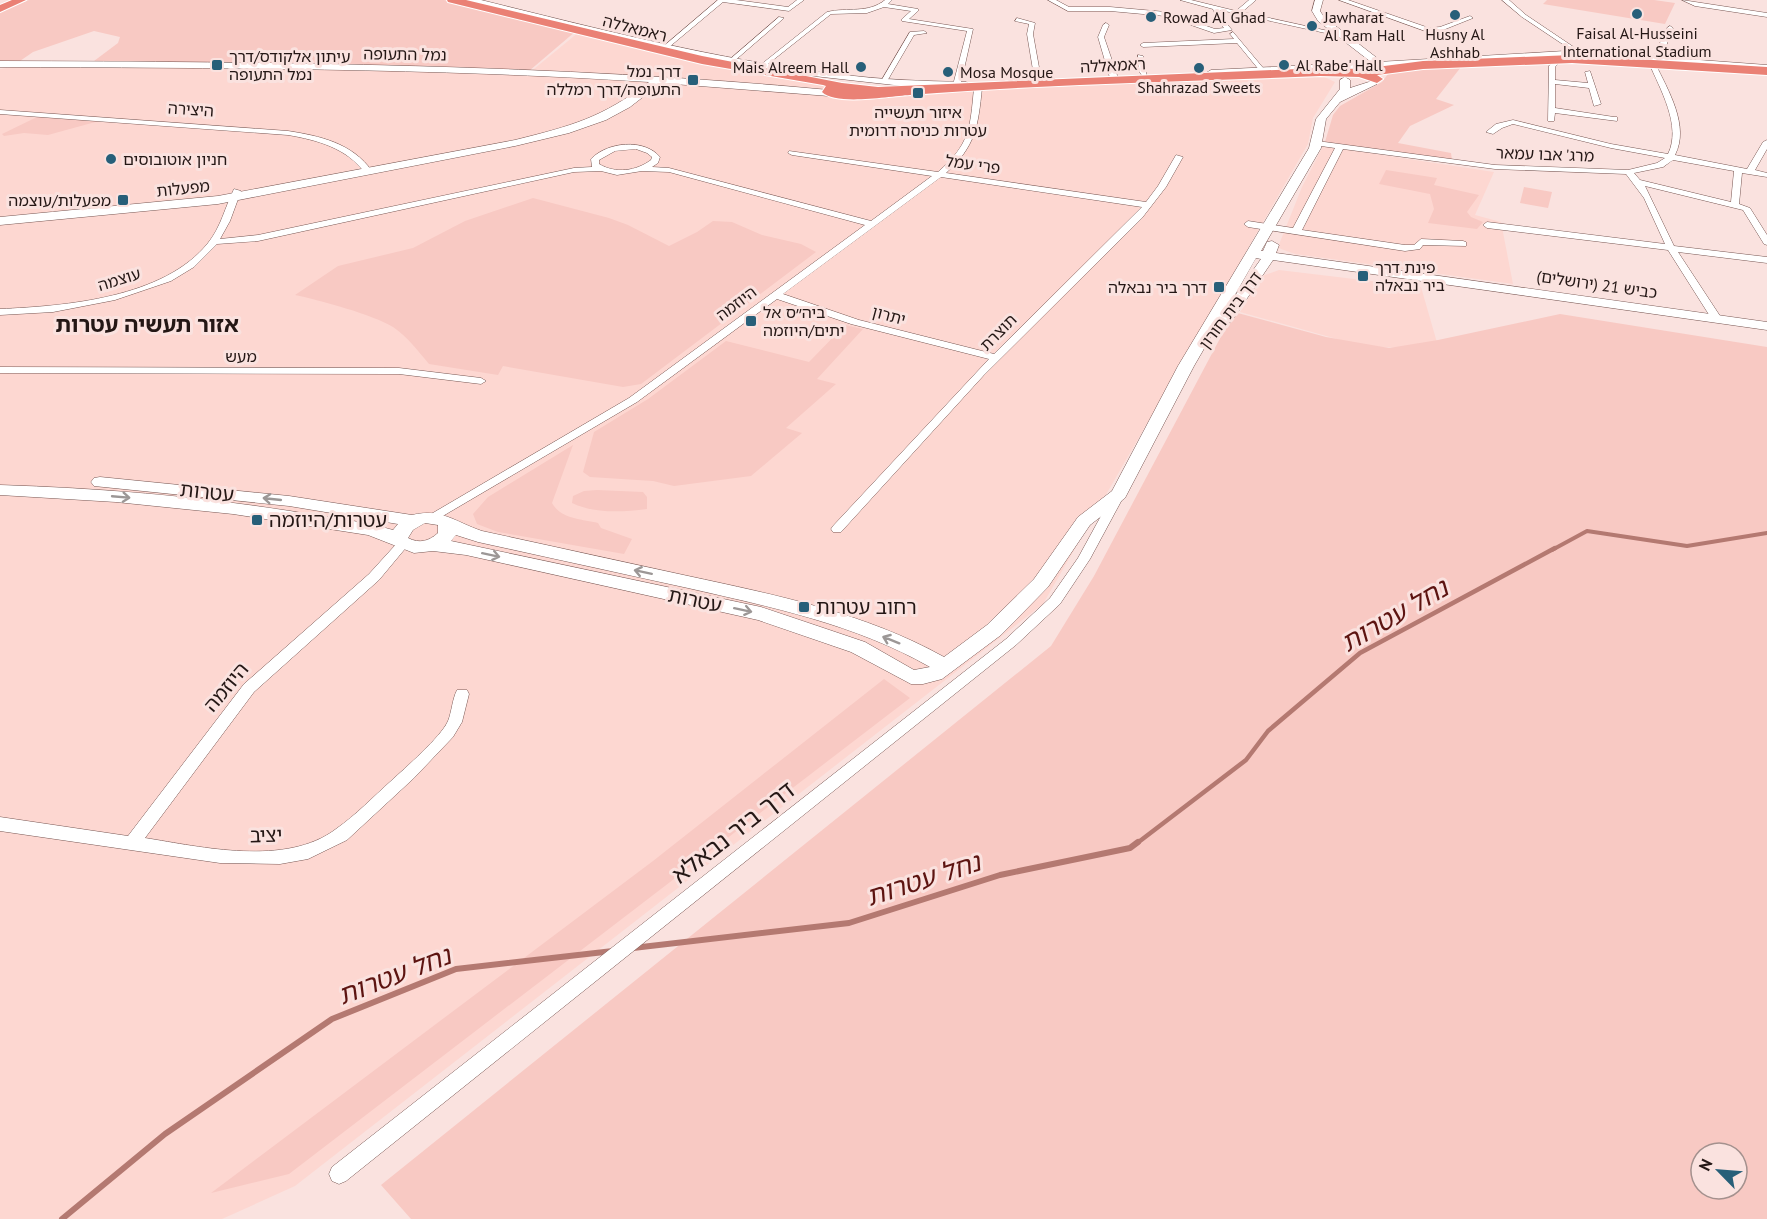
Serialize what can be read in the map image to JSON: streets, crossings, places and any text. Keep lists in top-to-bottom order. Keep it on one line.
{"streets":{"highway":["ראמאללה"],"street":["נמל התעופה","היצירה","מרג' אבו עמאר","פרי עמל","מפעלות","עוצמה","כביש 21 (ירושלים)","היוזמה","דרך בית חורון","יתרון","תוצרת","מעש","עטרות","דרך ביר נבאלא","יציב"]},"crossings":[["ראמאללה","נמל התעופה"],["ראמאללה","היוזמה"],["ראמאללה","דרך בית חורון"],["היצירה","מפעלות"],["מרג' אבו עמאר","דרך בית חורון"],["פרי עמל","היוזמה"],["פרי עמל","תוצרת"],["מפעלות","עוצמה"],["כביש 21 (ירושלים)","דרך בית חורון"],["היוזמה","יתרון"],["היוזמה","עטרות"],["היוזמה","יציב"],["דרך בית חורון","עטרות"],["דרך בית חורון","דרך ביר נבאלא"],["יתרון","תוצרת"],["עטרות","דרך ביר נבאלא"]],"districts":["אזור תעשיה עטרות"],"water":["נחל עטרות"],"places":{"other":["Faisal Al-Husseini International Stadium","Husny Al Ashhab","Rowad Al Ghad","Jawharat Al Ram Hall","Al Rabe' Hall","Mais Alreem Hall","Shahrazad Sweets","Mosa Mosque","חניון אוטובוסים"],"transit":["עיתון אלקודס/דרך נמל התעופה","דרך נמל התעופה/דרך רמללה","איזור תעשייה עטרות כניסה דרומית","מפעלות/עוצמה","פינת דרך ביר נבאלה","דרך ביר נבאלה","ביה״ס אל יתים/היוזמה","עטרות/היוזמה","רחוב עטרות"]},"north":"top left"}
